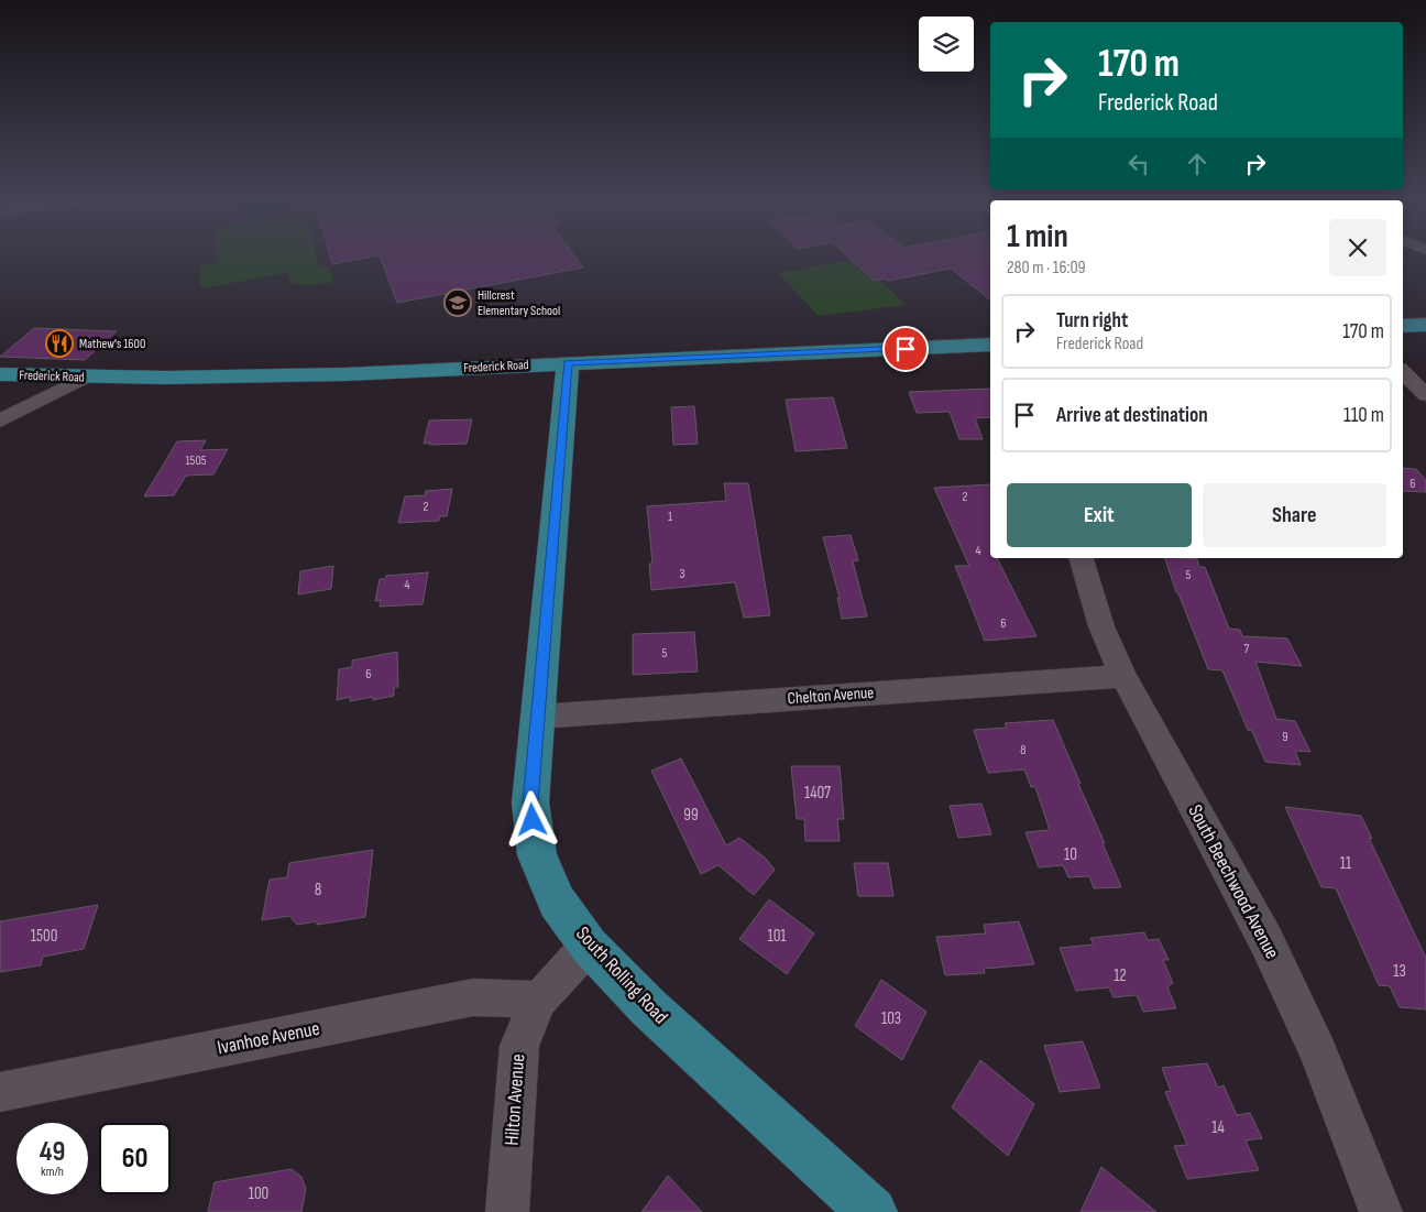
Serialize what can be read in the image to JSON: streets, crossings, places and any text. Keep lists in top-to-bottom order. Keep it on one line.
{"streets":{"main road":["Frederick Road","South Rolling Road"],"street":["Chelton Avenue","South Beechwood Avenue","Ivanhoe Avenue","Hilton Avenue"]},"crossings":[["Frederick Road","South Rolling Road"],["Chelton Avenue","South Beechwood Avenue"],["Chelton Avenue","South Rolling Road"],["South Rolling Road","Hilton Avenue"],["Ivanhoe Avenue","Hilton Avenue"]],"places":{"school or university":["Hillcrest Elementary School"],"restaurant":["Mathew's 1600"]},"house_numbers":["1505","6","2","2","1","4","3","5","4","6","7","5","6","9","8","1407","99","10","11","8","1500","101","13","12","103","14","100"],"page":{"turn":["170 m","Frederick Road"],"heading":["1 min","280 m · 16:09"],"list":[{"name":"Turn right","note":"Frederick Road","value":"170 m"},{"name":"Arrive at destination","value":"110 m"}],"buttons":["Exit","Share"],"speed":"49 km/h","limit":"60"}}
